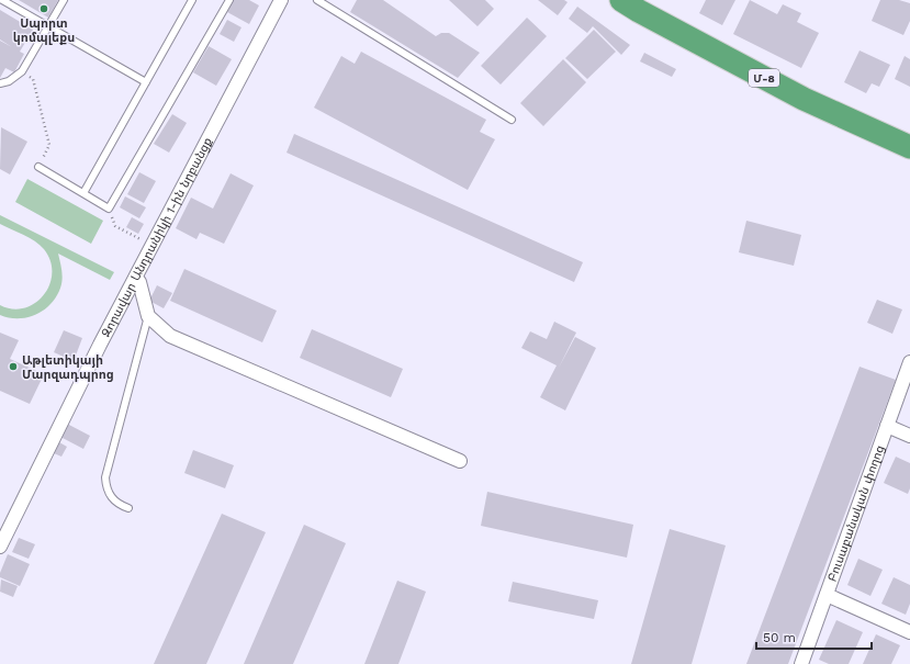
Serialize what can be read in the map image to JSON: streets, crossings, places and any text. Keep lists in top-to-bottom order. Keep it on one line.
{"streets":{"highway":["Մ-8"],"street":["Զորավար Անդրանիկի 1-ին նրբանցք","Բուսաբանական փողոց"]},"places":["Սպորտ կոմպլեքս","Աթլետիկայի Մարզադպրոց"],"scale_bar":"50 m"}
